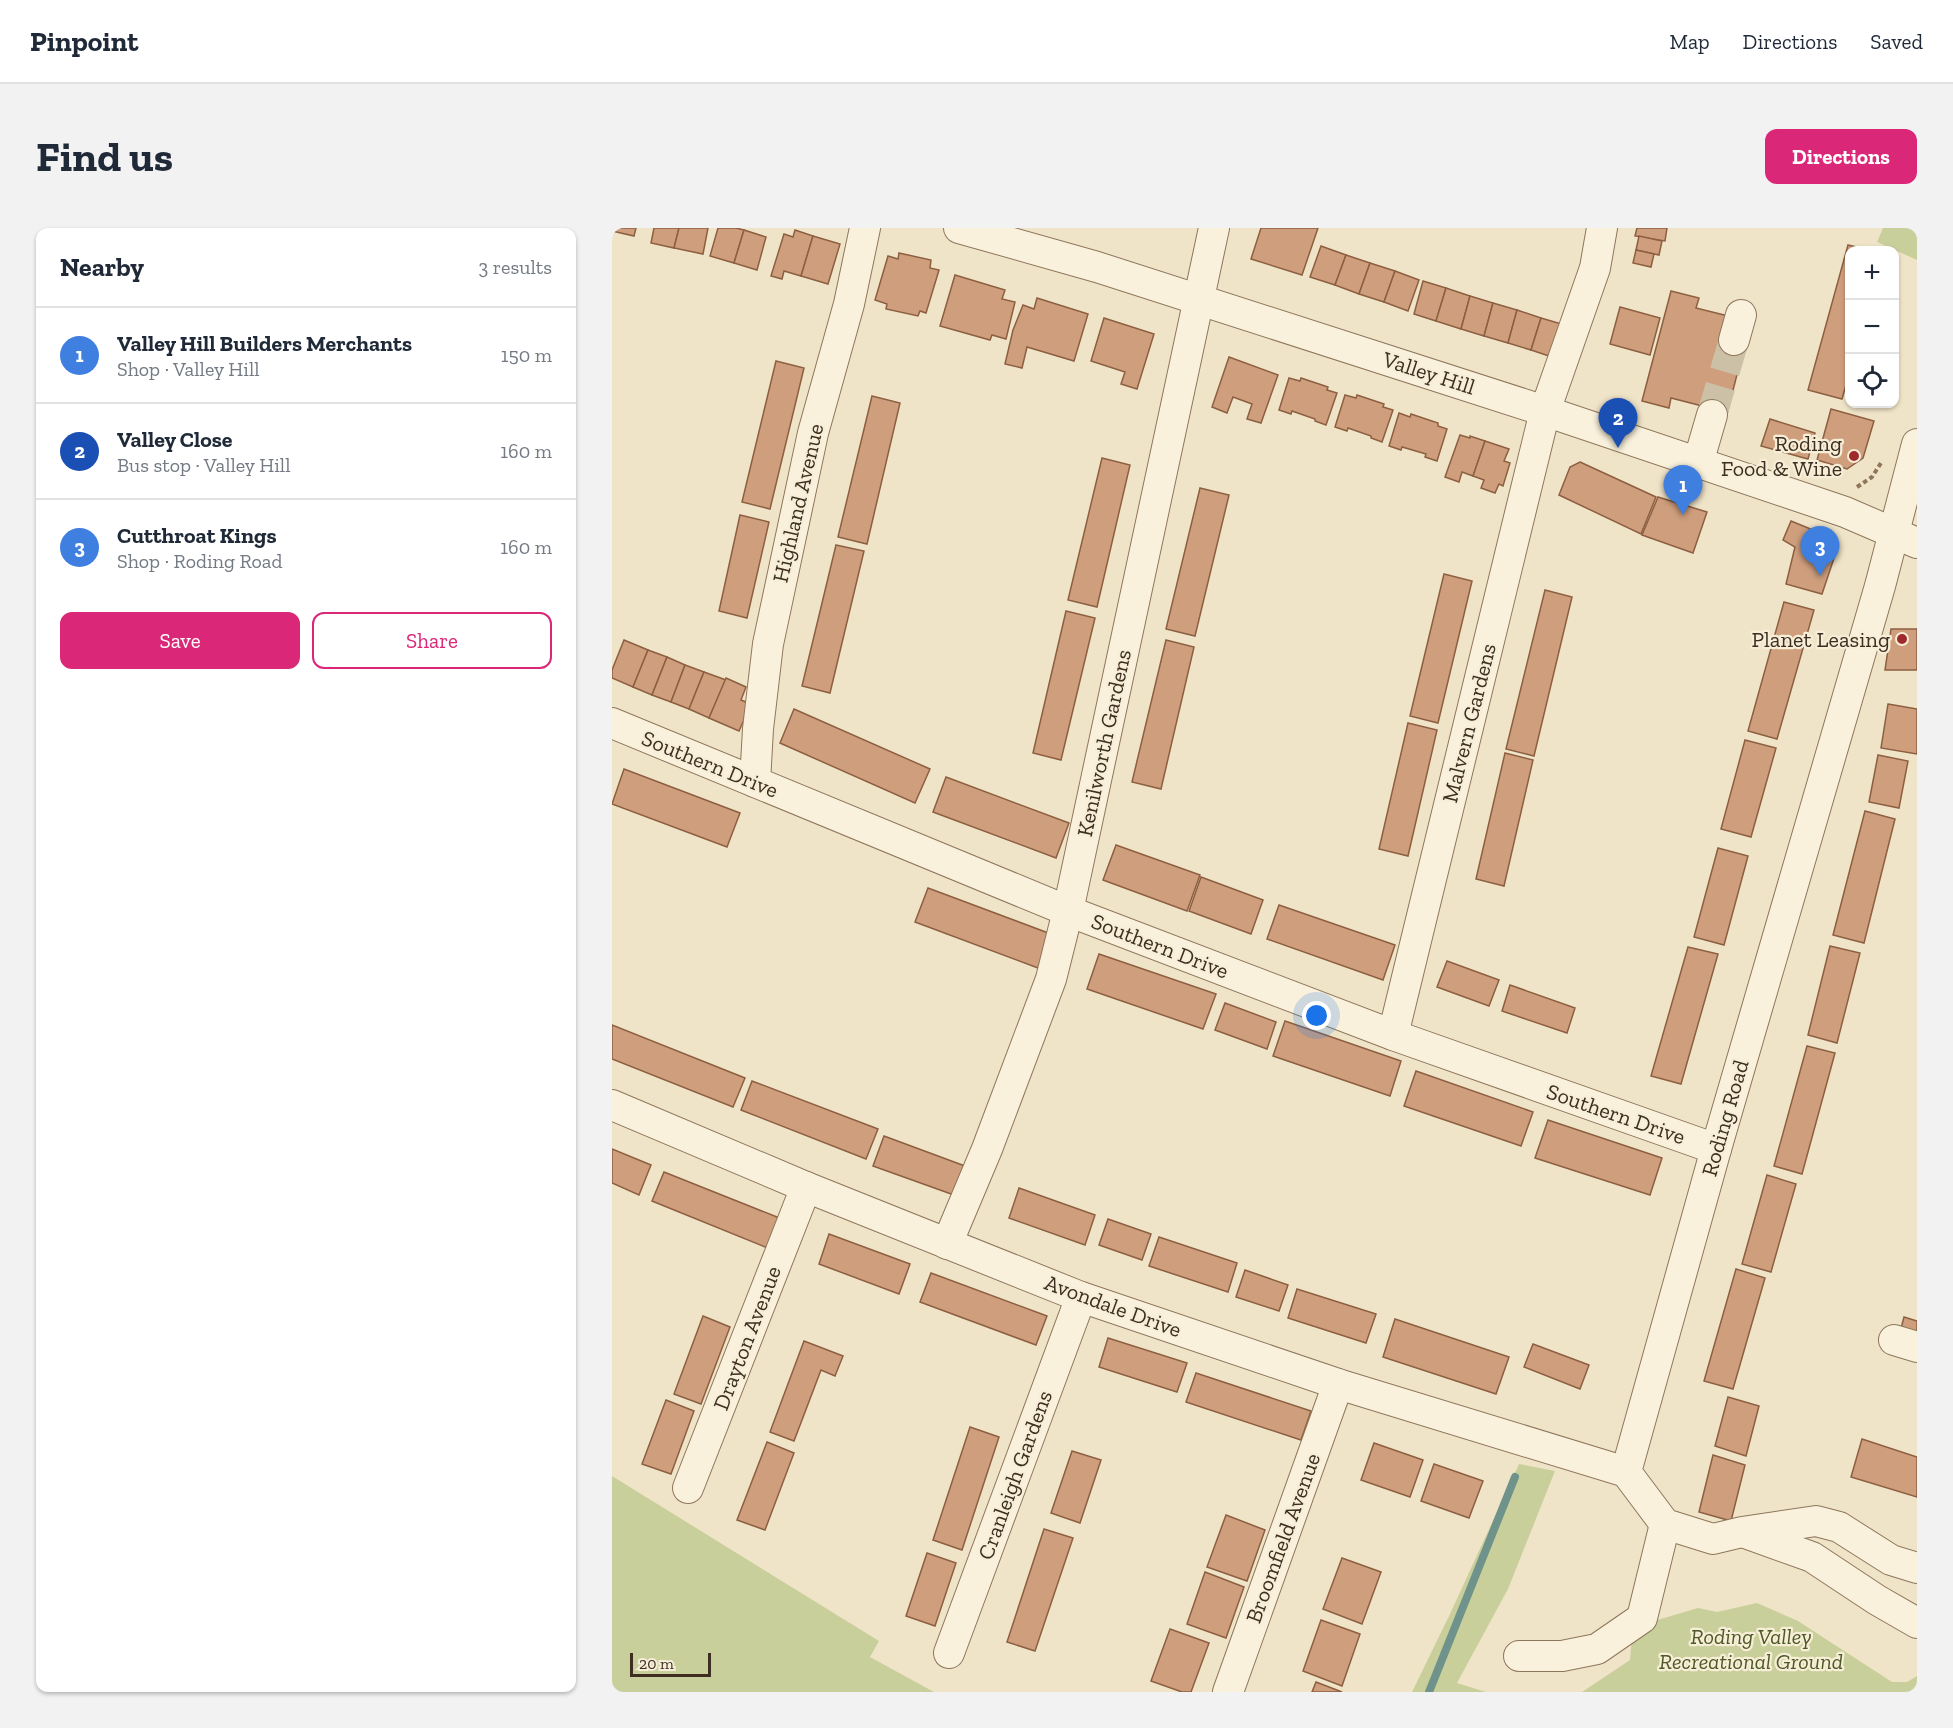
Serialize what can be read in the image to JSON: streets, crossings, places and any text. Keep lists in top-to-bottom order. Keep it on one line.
{"streets":{"street":["Valley Hill","Highland Avenue","Malvern Gardens","Kenilworth Gardens","Southern Drive","Roding Road","Avondale Drive","Drayton Avenue","Cranleigh Gardens","Broomfield Avenue"]},"crossings":[["Valley Hill","Malvern Gardens"],["Valley Hill","Kenilworth Gardens"],["Valley Hill","Roding Road"],["Highland Avenue","Southern Drive"],["Malvern Gardens","Southern Drive"],["Kenilworth Gardens","Southern Drive"],["Kenilworth Gardens","Avondale Drive"],["Southern Drive","Roding Road"],["Roding Road","Avondale Drive"],["Avondale Drive","Drayton Avenue"],["Avondale Drive","Cranleigh Gardens"],["Avondale Drive","Broomfield Avenue"]],"parks":["Roding Valley Recreational Ground"],"places":["Roding Food & Wine","Planet Leasing"],"scale_bar":"20 m","page":{"header":"Pinpoint","nav":["Map","Directions","Saved"],"buttons":["Directions",["Save","Share"]],"title":"Find us","heading":["Nearby","3 results"],"map_buttons":["+","−"],"list":[{"mark":"1","name":"Valley Hill Builders Merchants","note":"Shop · Valley Hill","value":"150 m"},{"mark":"2","name":"Valley Close","note":"Bus stop · Valley Hill","value":"160 m"},{"mark":"3","name":"Cutthroat Kings","note":"Shop · Roding Road","value":"160 m"}],"pins":["2","1","3"],"scale":"20 m"}}
